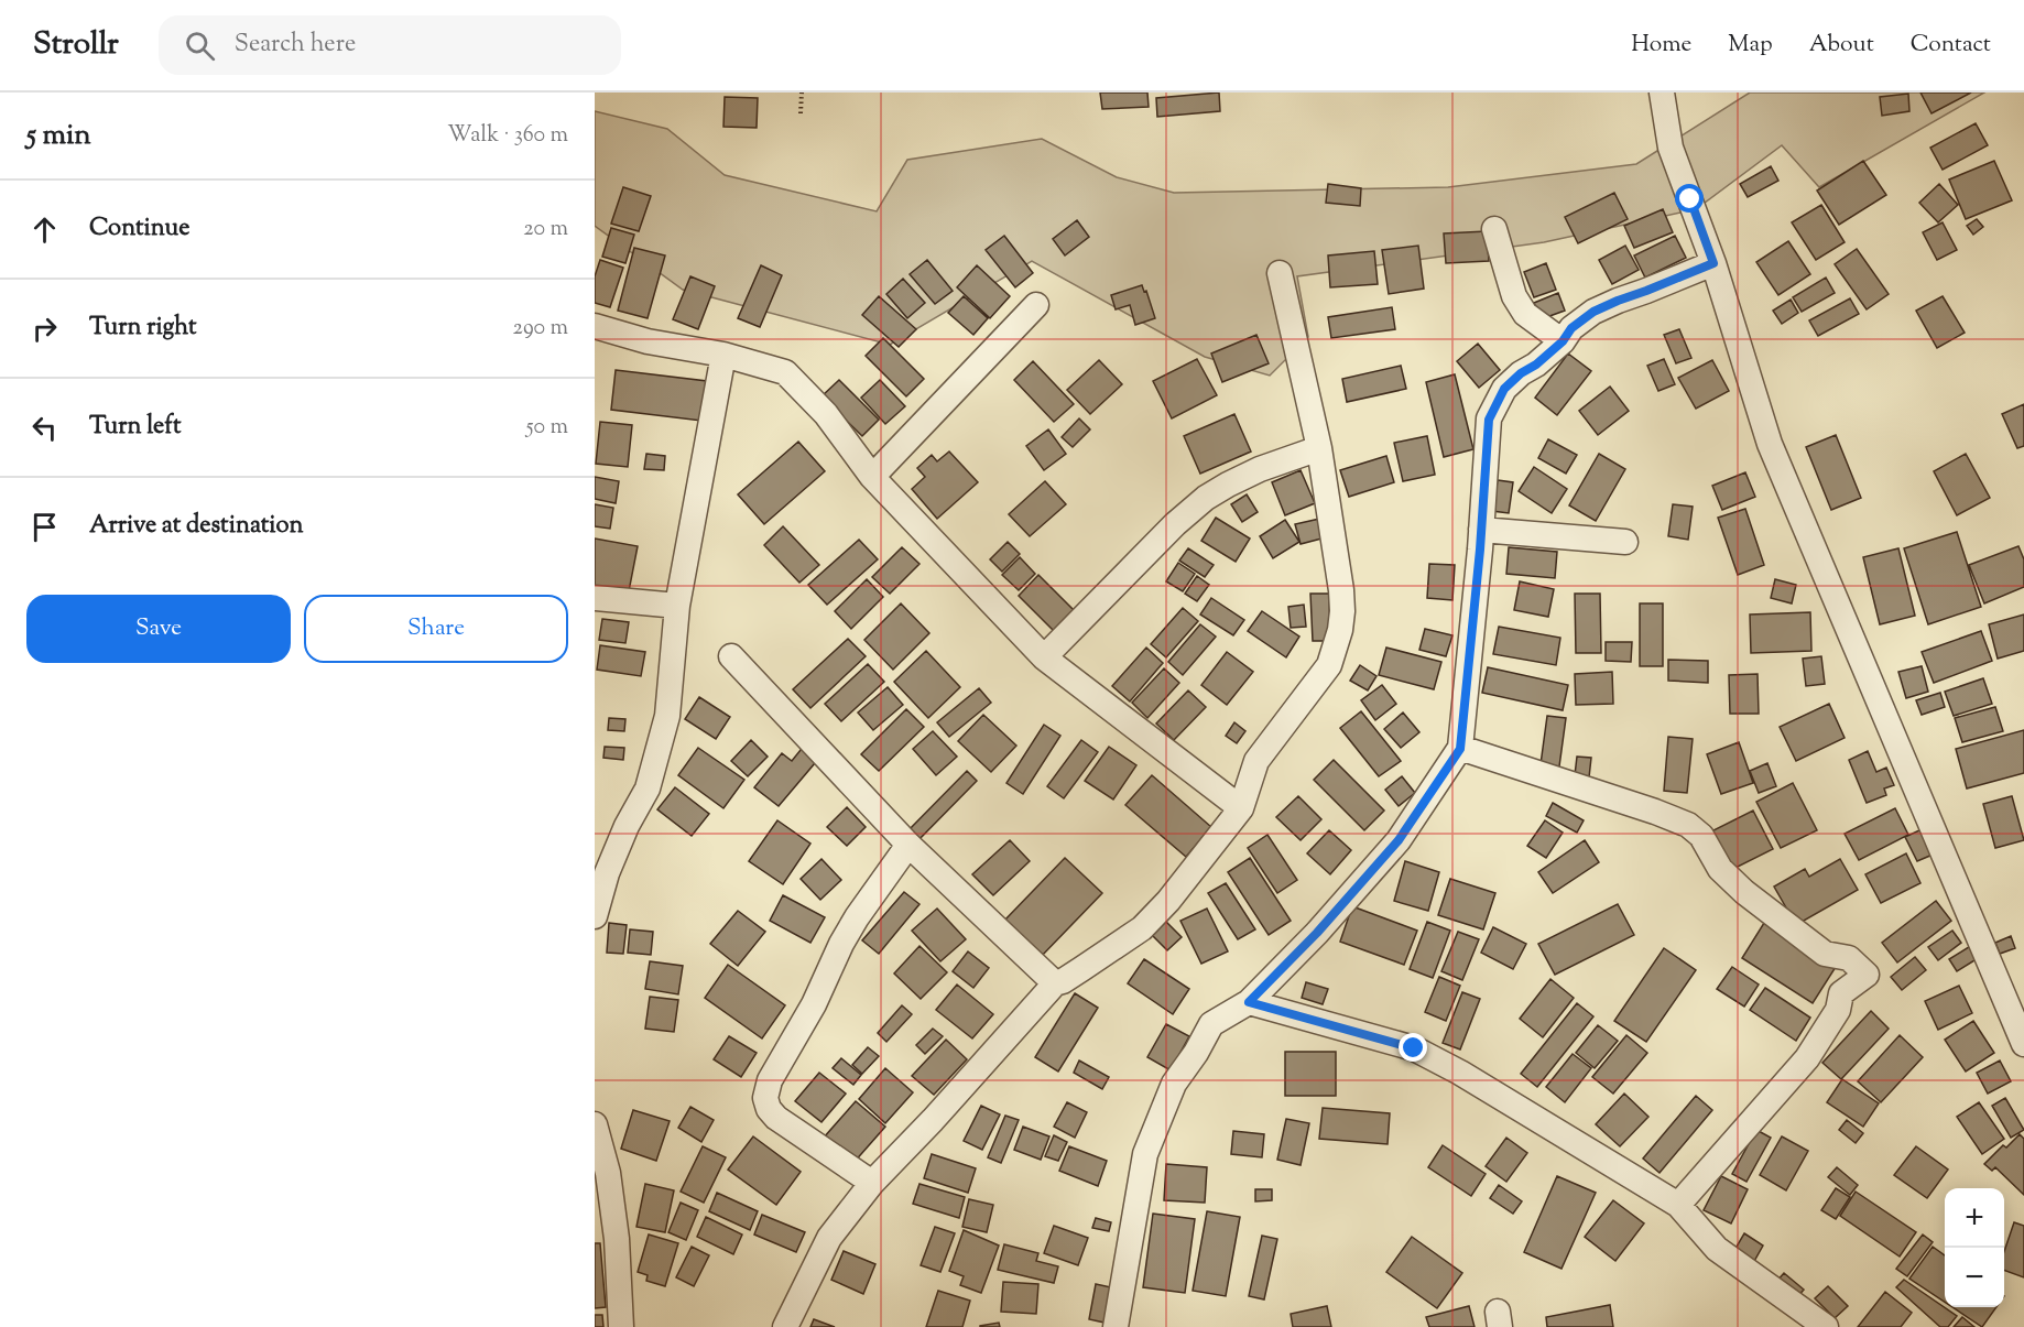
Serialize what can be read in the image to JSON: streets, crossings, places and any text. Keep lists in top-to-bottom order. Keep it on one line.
{"page":{"header":"Strollr","search":"Search here","nav":["Home","Map","About","Contact"],"heading":["5 min","Walk · 360 m"],"list":[["Continue","20 m"],["Turn right","290 m"],["Turn left","50 m"],"Arrive at destination"],"buttons":["Save","Share"],"map_buttons":["+","−"]}}
